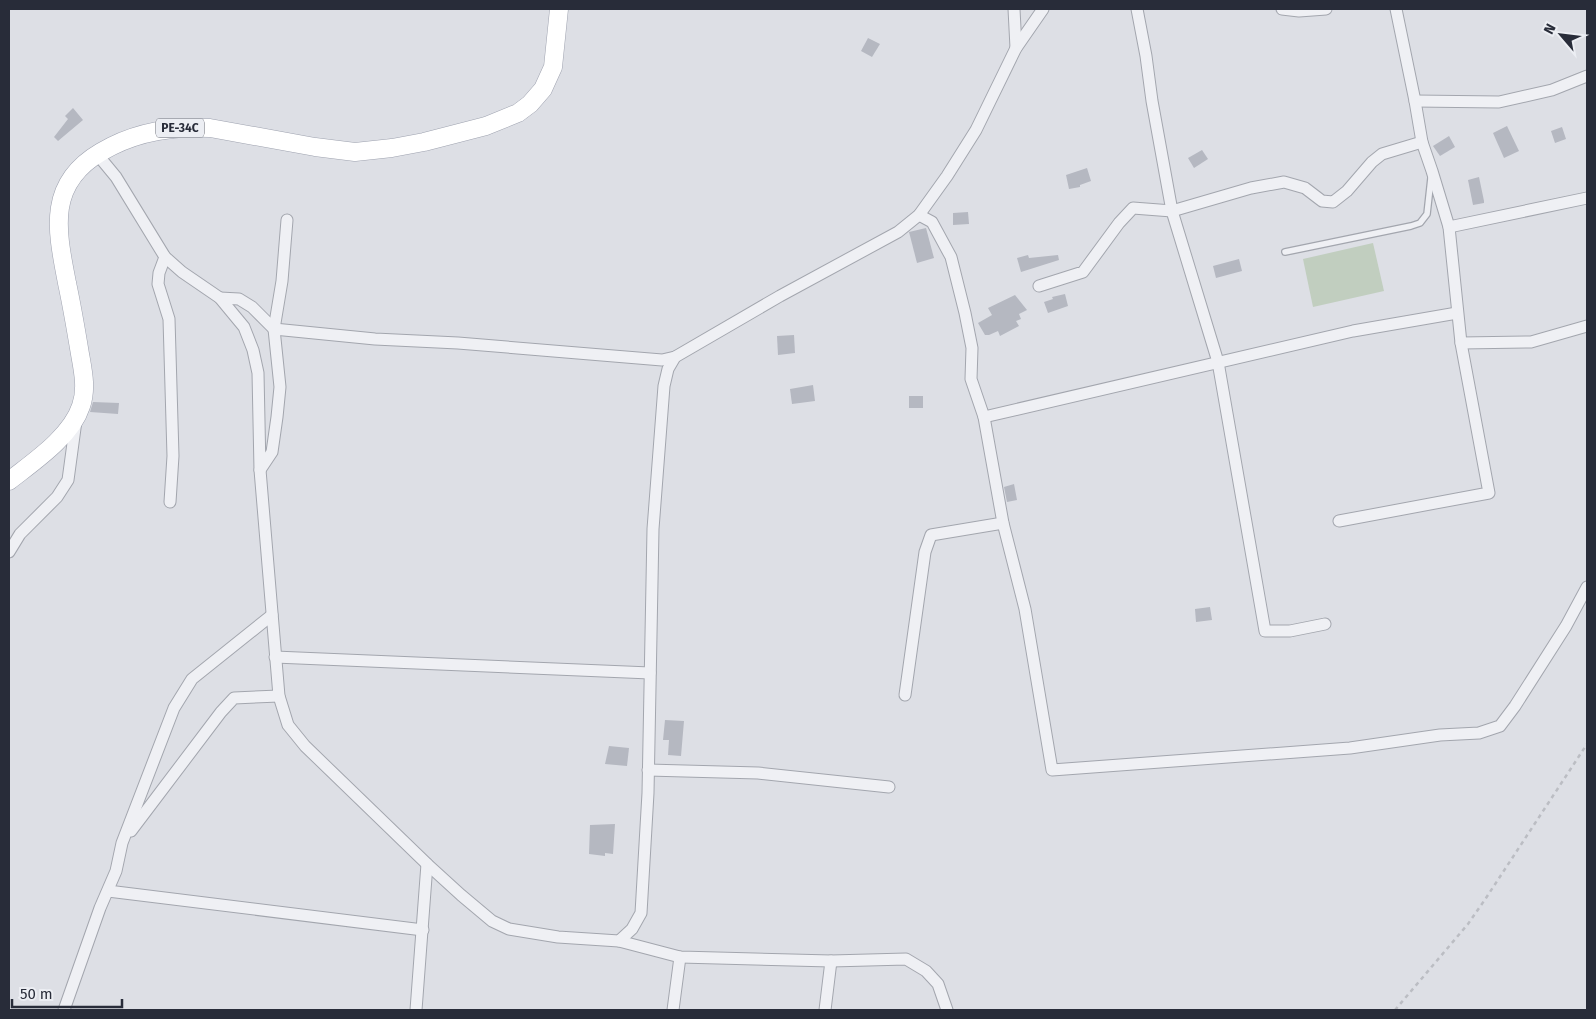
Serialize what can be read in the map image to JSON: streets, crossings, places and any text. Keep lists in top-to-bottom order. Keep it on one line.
{"streets":{"main road":["PE-34C"]},"scale_bar":"50 m","north":"top left"}
